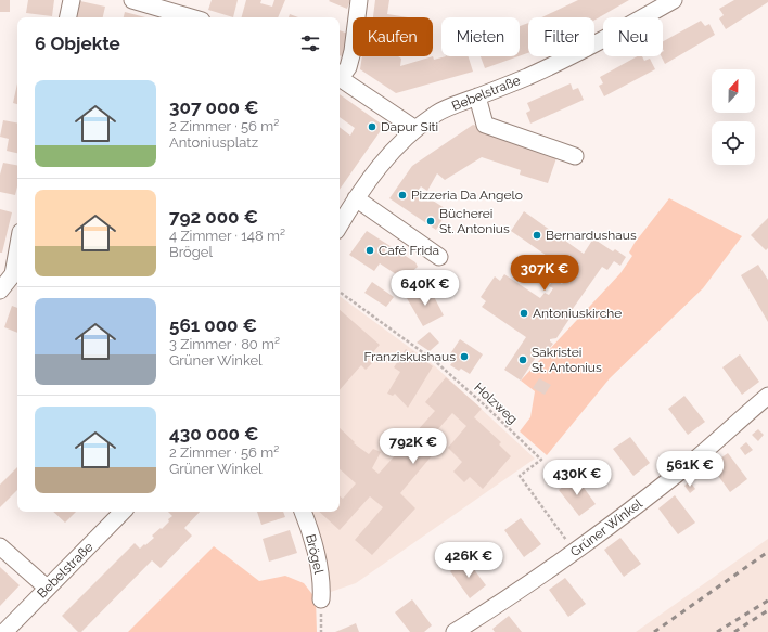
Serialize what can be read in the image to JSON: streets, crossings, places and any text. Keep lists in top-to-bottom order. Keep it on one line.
{"streets":{"street":["Bebelstraße","Grüner Winkel","Brögel"],"path":["Holzweg"]},"crossings":[["Holzweg","Grüner Winkel"]],"places":["Dapur Siti","Pizzeria Da Angelo","Bücherei St. Antonius","Bernardushaus","Café Frida","Antoniuskirche","Franziskushaus","Sakristei St. Antonius"],"north":"top","page":{"chip":["Kaufen","Mieten","Filter","Neu"],"heading":"6 Objekte","list":[{"name":"307 000 €","note":"2 Zimmer · 56 m² · Antoniusplatz"},{"name":"792 000 €","note":"4 Zimmer · 148 m² · Brögel"},{"name":"561 000 €","note":"3 Zimmer · 80 m² · Grüner Winkel"},{"name":"430 000 €","note":"2 Zimmer · 56 m² · Grüner Winkel"}],"price":["307K €","640K €","792K €","561K €","430K €","426K €"]}}
